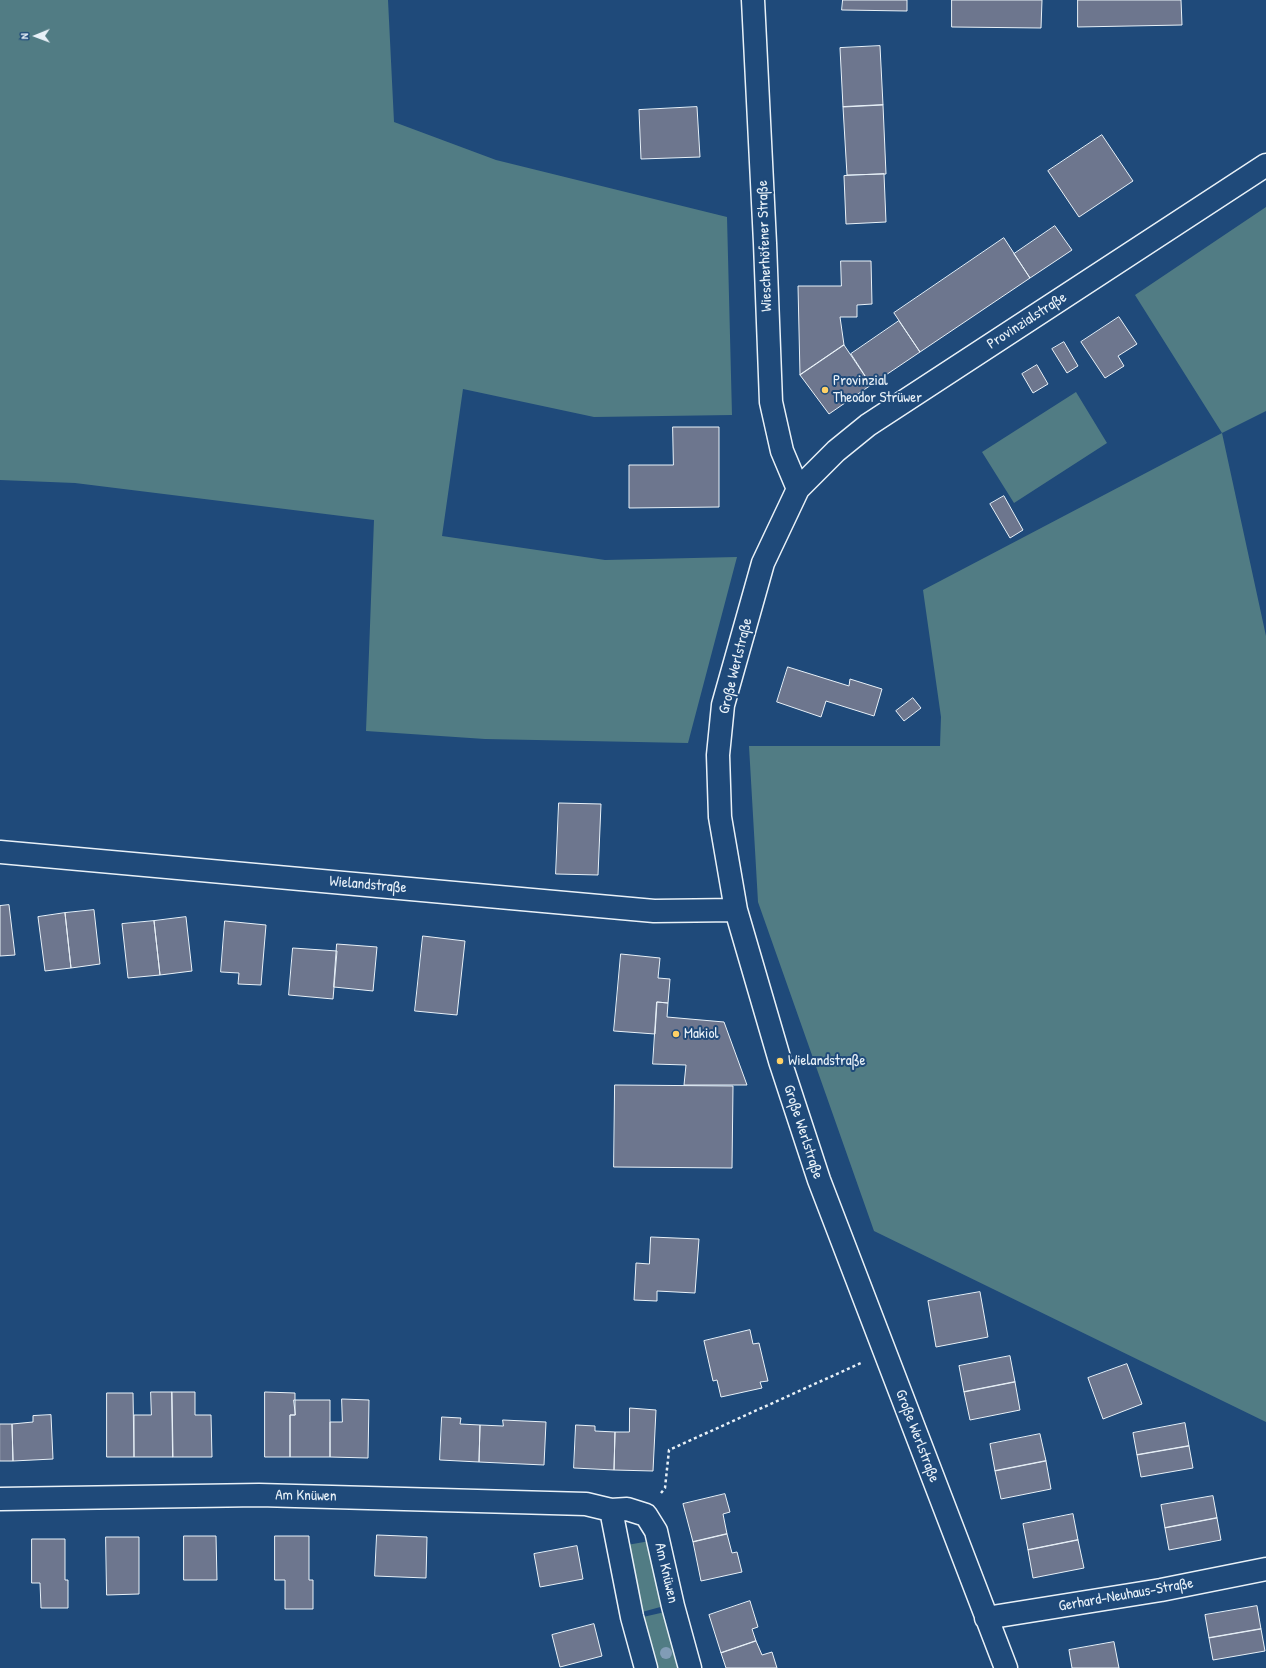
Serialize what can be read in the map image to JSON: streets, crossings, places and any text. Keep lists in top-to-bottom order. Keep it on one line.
{"streets":{"street":["Wiescherhöfener Straße","Provinzialstraße","Große Werlstraße","Wielandstraße","Am Knüwen","Gerhard-Neuhaus-Straße"]},"crossings":[["Wiescherhöfener Straße","Provinzialstraße"],["Wiescherhöfener Straße","Große Werlstraße"],["Provinzialstraße","Große Werlstraße"],["Große Werlstraße","Wielandstraße"],["Große Werlstraße","Gerhard-Neuhaus-Straße"]],"places":["Provinzial Theodor Strüwer","Makiol","Wielandstraße"],"north":"left"}
